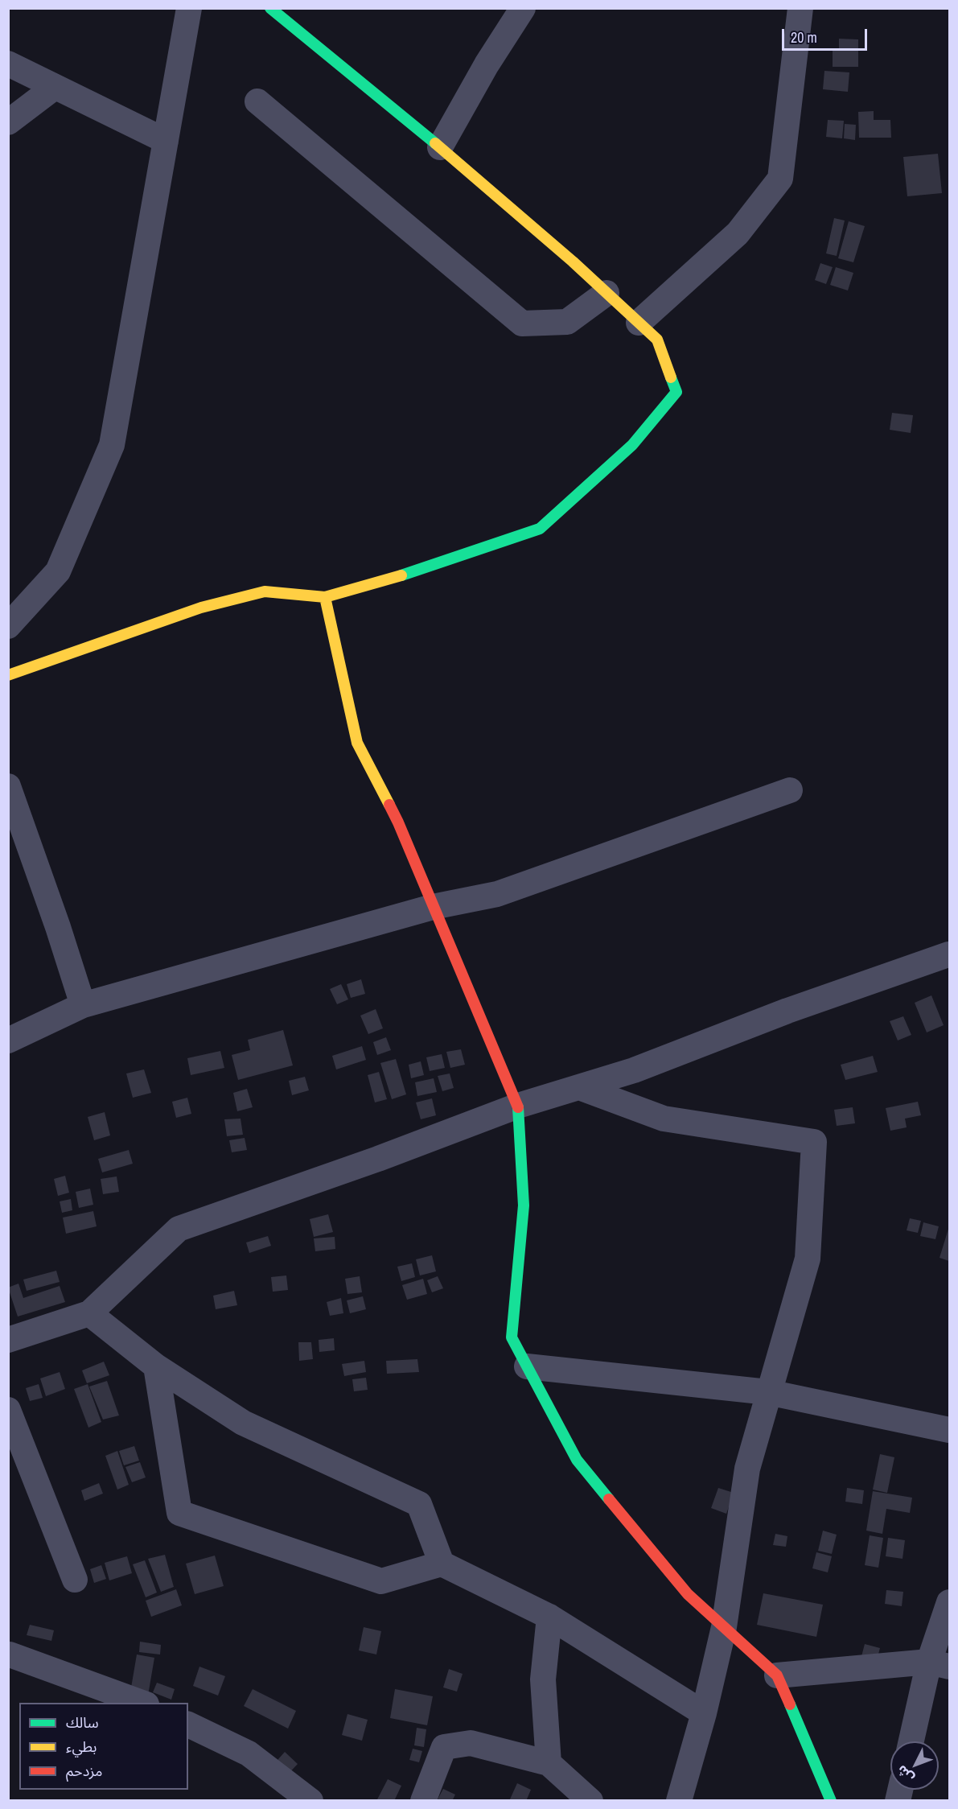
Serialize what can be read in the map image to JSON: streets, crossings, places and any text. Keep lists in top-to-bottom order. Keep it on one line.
{"legend":["سالك","بطيء","مزدحم"],"scale_bar":"20 m","north":"bottom left"}
